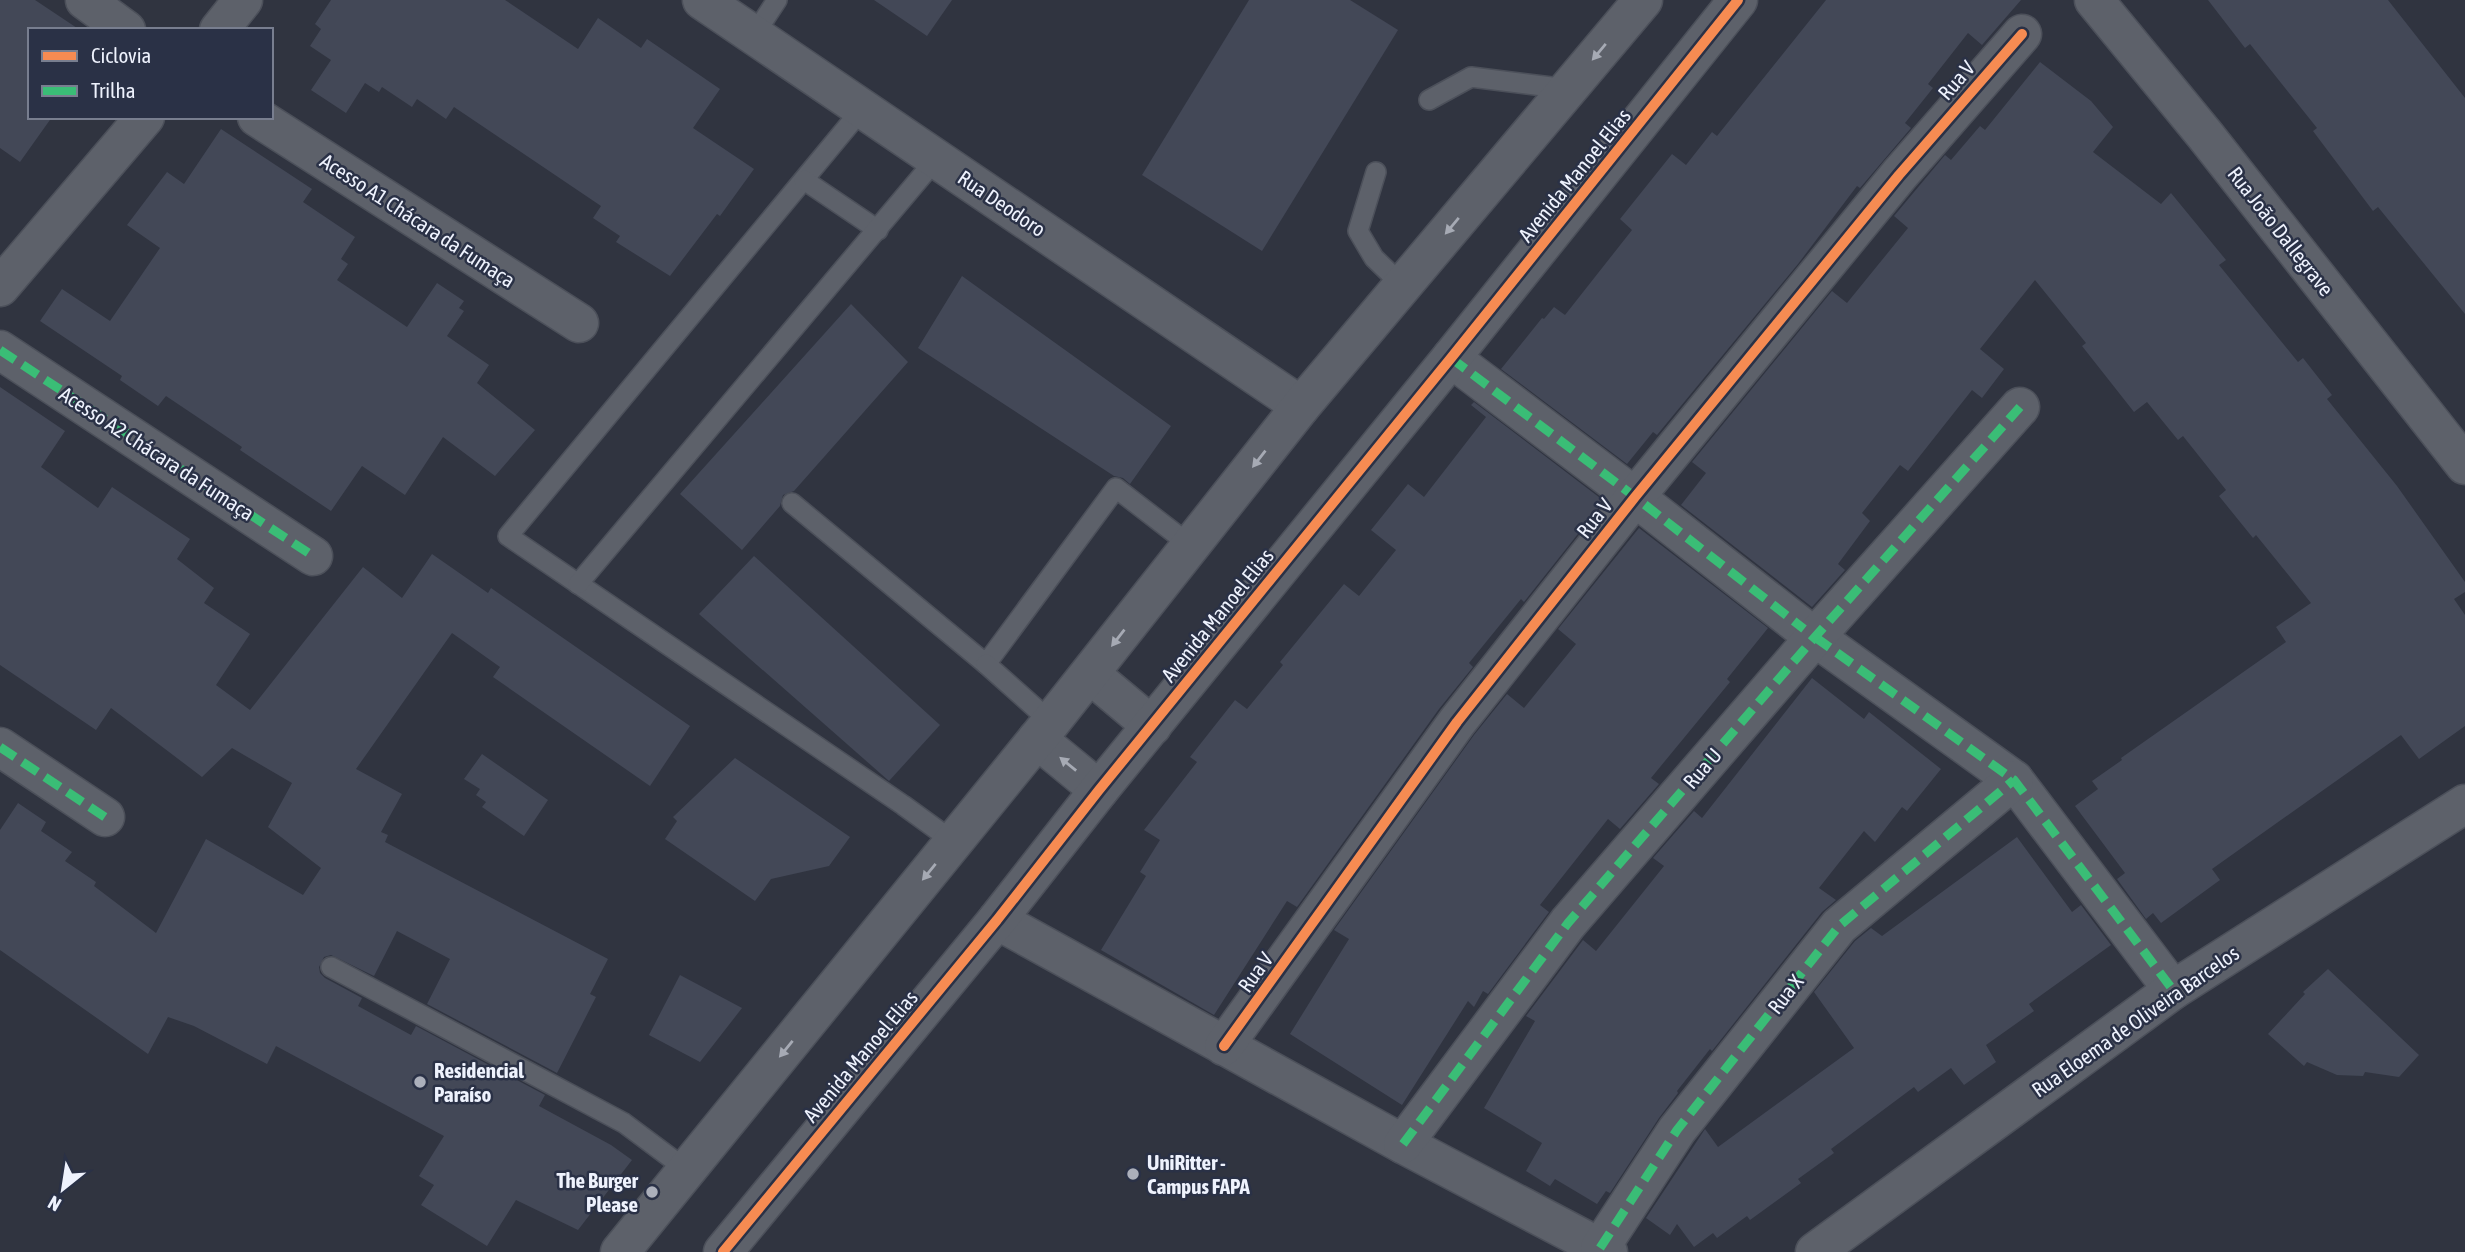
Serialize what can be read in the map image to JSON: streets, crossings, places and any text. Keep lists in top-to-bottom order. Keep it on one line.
{"streets":{"street":["Rua V","Avenida Manoel Elias","Rua Deodoro","Acesso A1 Chácara da Fumaça","Rua João Dallegrave","Acesso A2 Chácara da Fumaça","Rua U","Rua X","Rua Eloema de Oliveira Barcelos"]},"places":["Residencial Paraíso","UniRitter - Campus FAPA","The Burger Please"],"legend":["Ciclovia","Trilha"],"north":"bottom left"}
